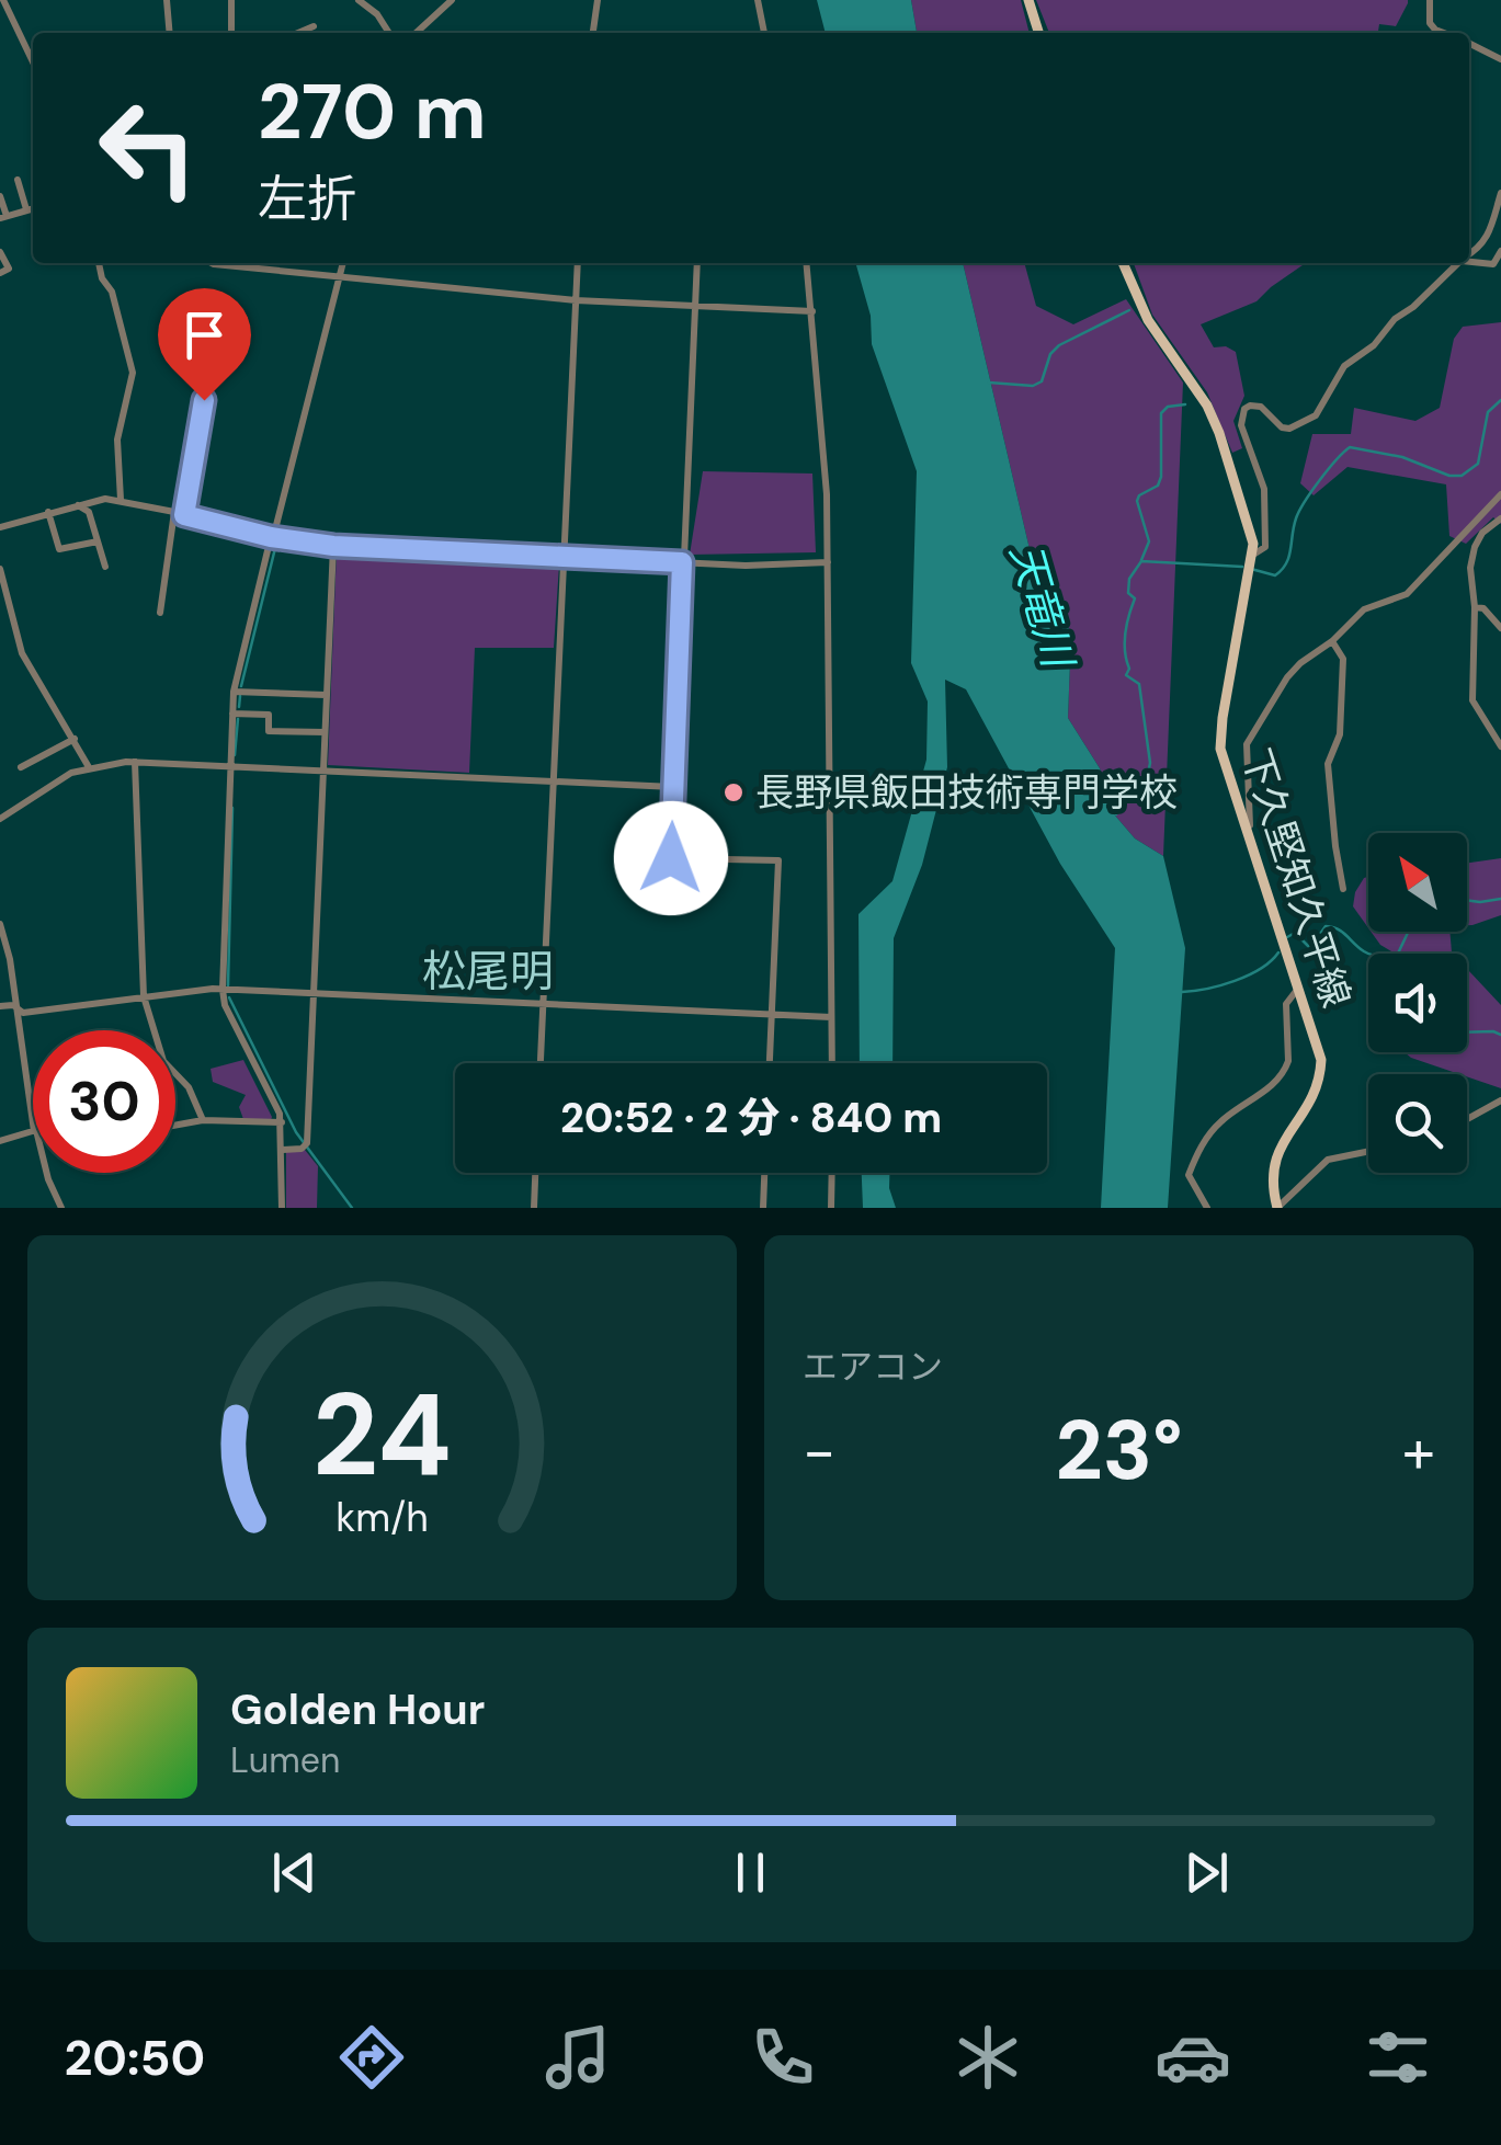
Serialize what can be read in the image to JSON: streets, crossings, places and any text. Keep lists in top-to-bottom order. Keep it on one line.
{"streets":{"main road":["下久堅知久平線"]},"districts":["松尾明"],"water":["天竜川"],"places":["長野県飯田技術専門学校"],"north":"top left","page":{"turn":["270 m","左折"],"limit":"30","trip":"20:52 · 2 分 · 840 m","tile":"エアコン","heat":["−","23°","+"],"song":["Golden Hour","Lumen"],"tabs":"20:50","gauge":["24","km/h"]}}
